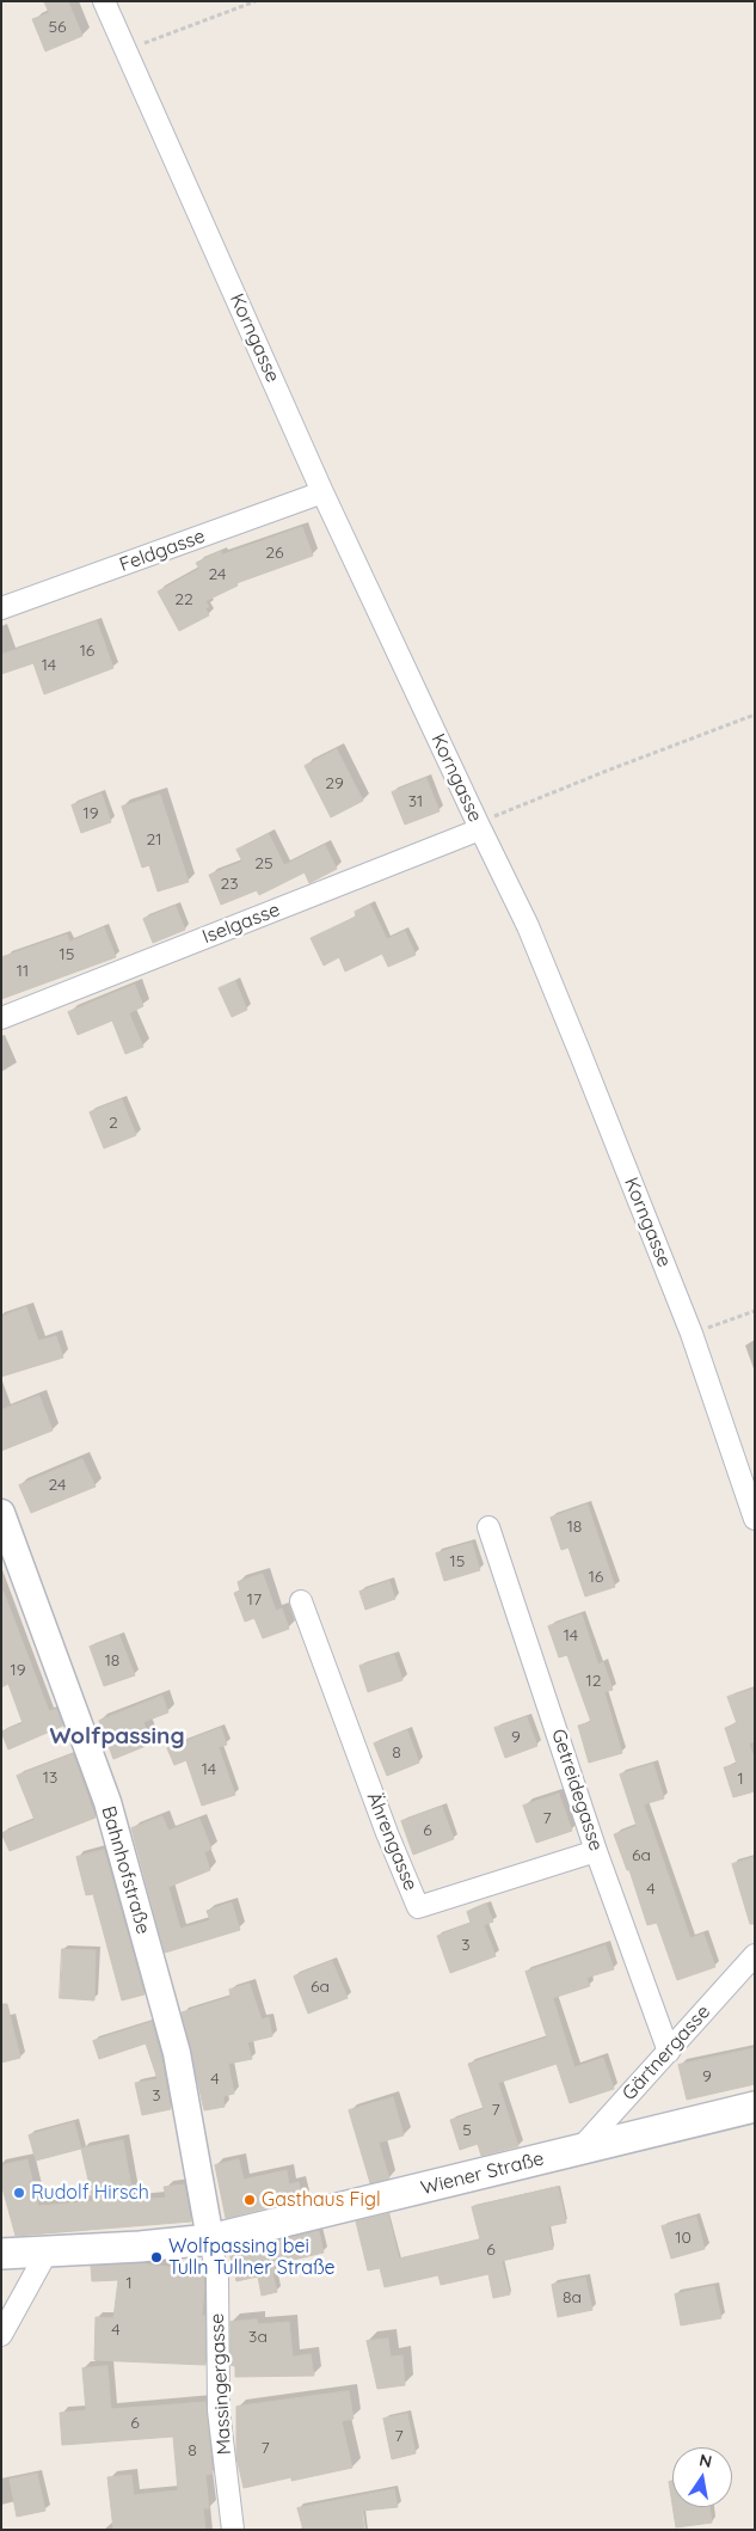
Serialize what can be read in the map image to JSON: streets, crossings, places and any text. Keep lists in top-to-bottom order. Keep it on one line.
{"streets":{"main road":["Wiener Straße"],"street":["Korngasse","Feldgasse","Iselgasse","Getreidegasse","Ährengasse","Bahnhofstraße","Gärtnergasse","Massingergasse"]},"crossings":[["Korngasse","Feldgasse"],["Korngasse","Iselgasse"],["Getreidegasse","Ährengasse"],["Getreidegasse","Gärtnergasse"],["Bahnhofstraße","Wiener Straße"],["Bahnhofstraße","Massingergasse"],["Gärtnergasse","Wiener Straße"],["Wiener Straße","Massingergasse"]],"districts":["Wolfpassing"],"places":["Rudolf Hirsch","Gasthaus Figl","Wolfpassing bei Tulln Tullner Straße"],"house_numbers":["56","26","24","22","16","14","29","31","19","21","25","23","15","11","2","24","18","15","16","17","14","18","19","12","9","8","14","13","1","7","6","6a","4","3","6a","9","4","3","7","5","10","6","1","8a","4","3a","6","7","7","8"],"north":"top"}
